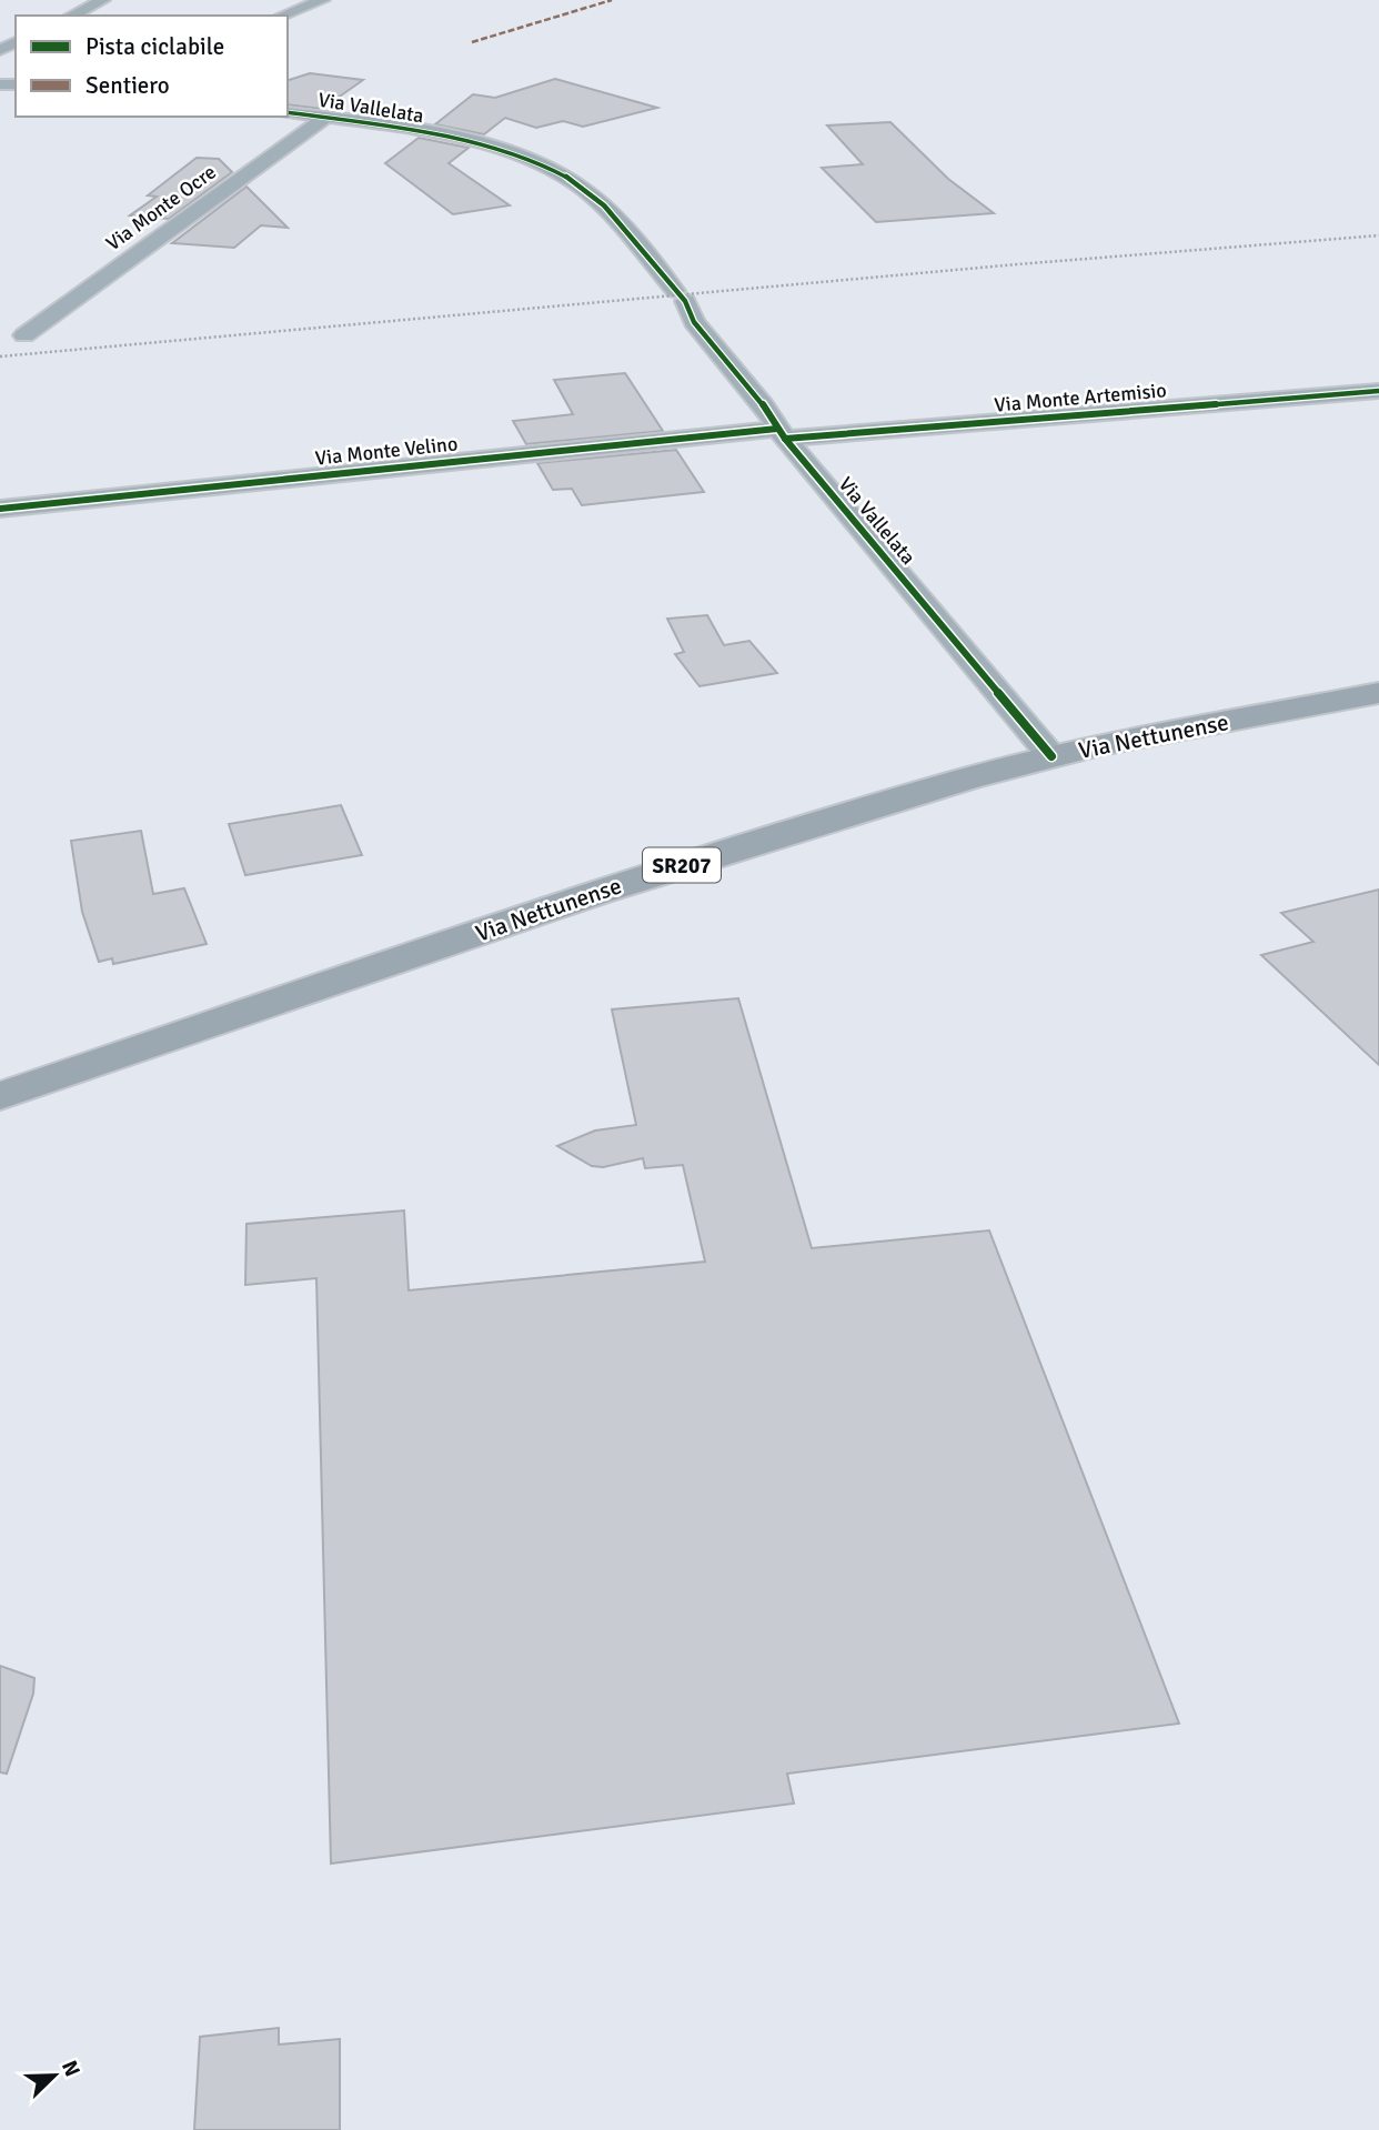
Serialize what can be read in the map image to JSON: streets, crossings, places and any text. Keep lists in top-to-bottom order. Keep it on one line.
{"streets":{"main road":["Via Nettunense","SR207"],"street":["Via Vallelata","Via Monte Ocre","Via Monte Artemisio","Via Monte Velino"]},"crossings":[["Via Vallelata","Via Monte Ocre"],["Via Vallelata","Via Monte Artemisio"],["Via Vallelata","Via Monte Velino"],["Via Vallelata","Via Nettunense"],["Via Monte Artemisio","Via Monte Velino"]],"legend":["Pista ciclabile","Sentiero"],"north":"top right"}
